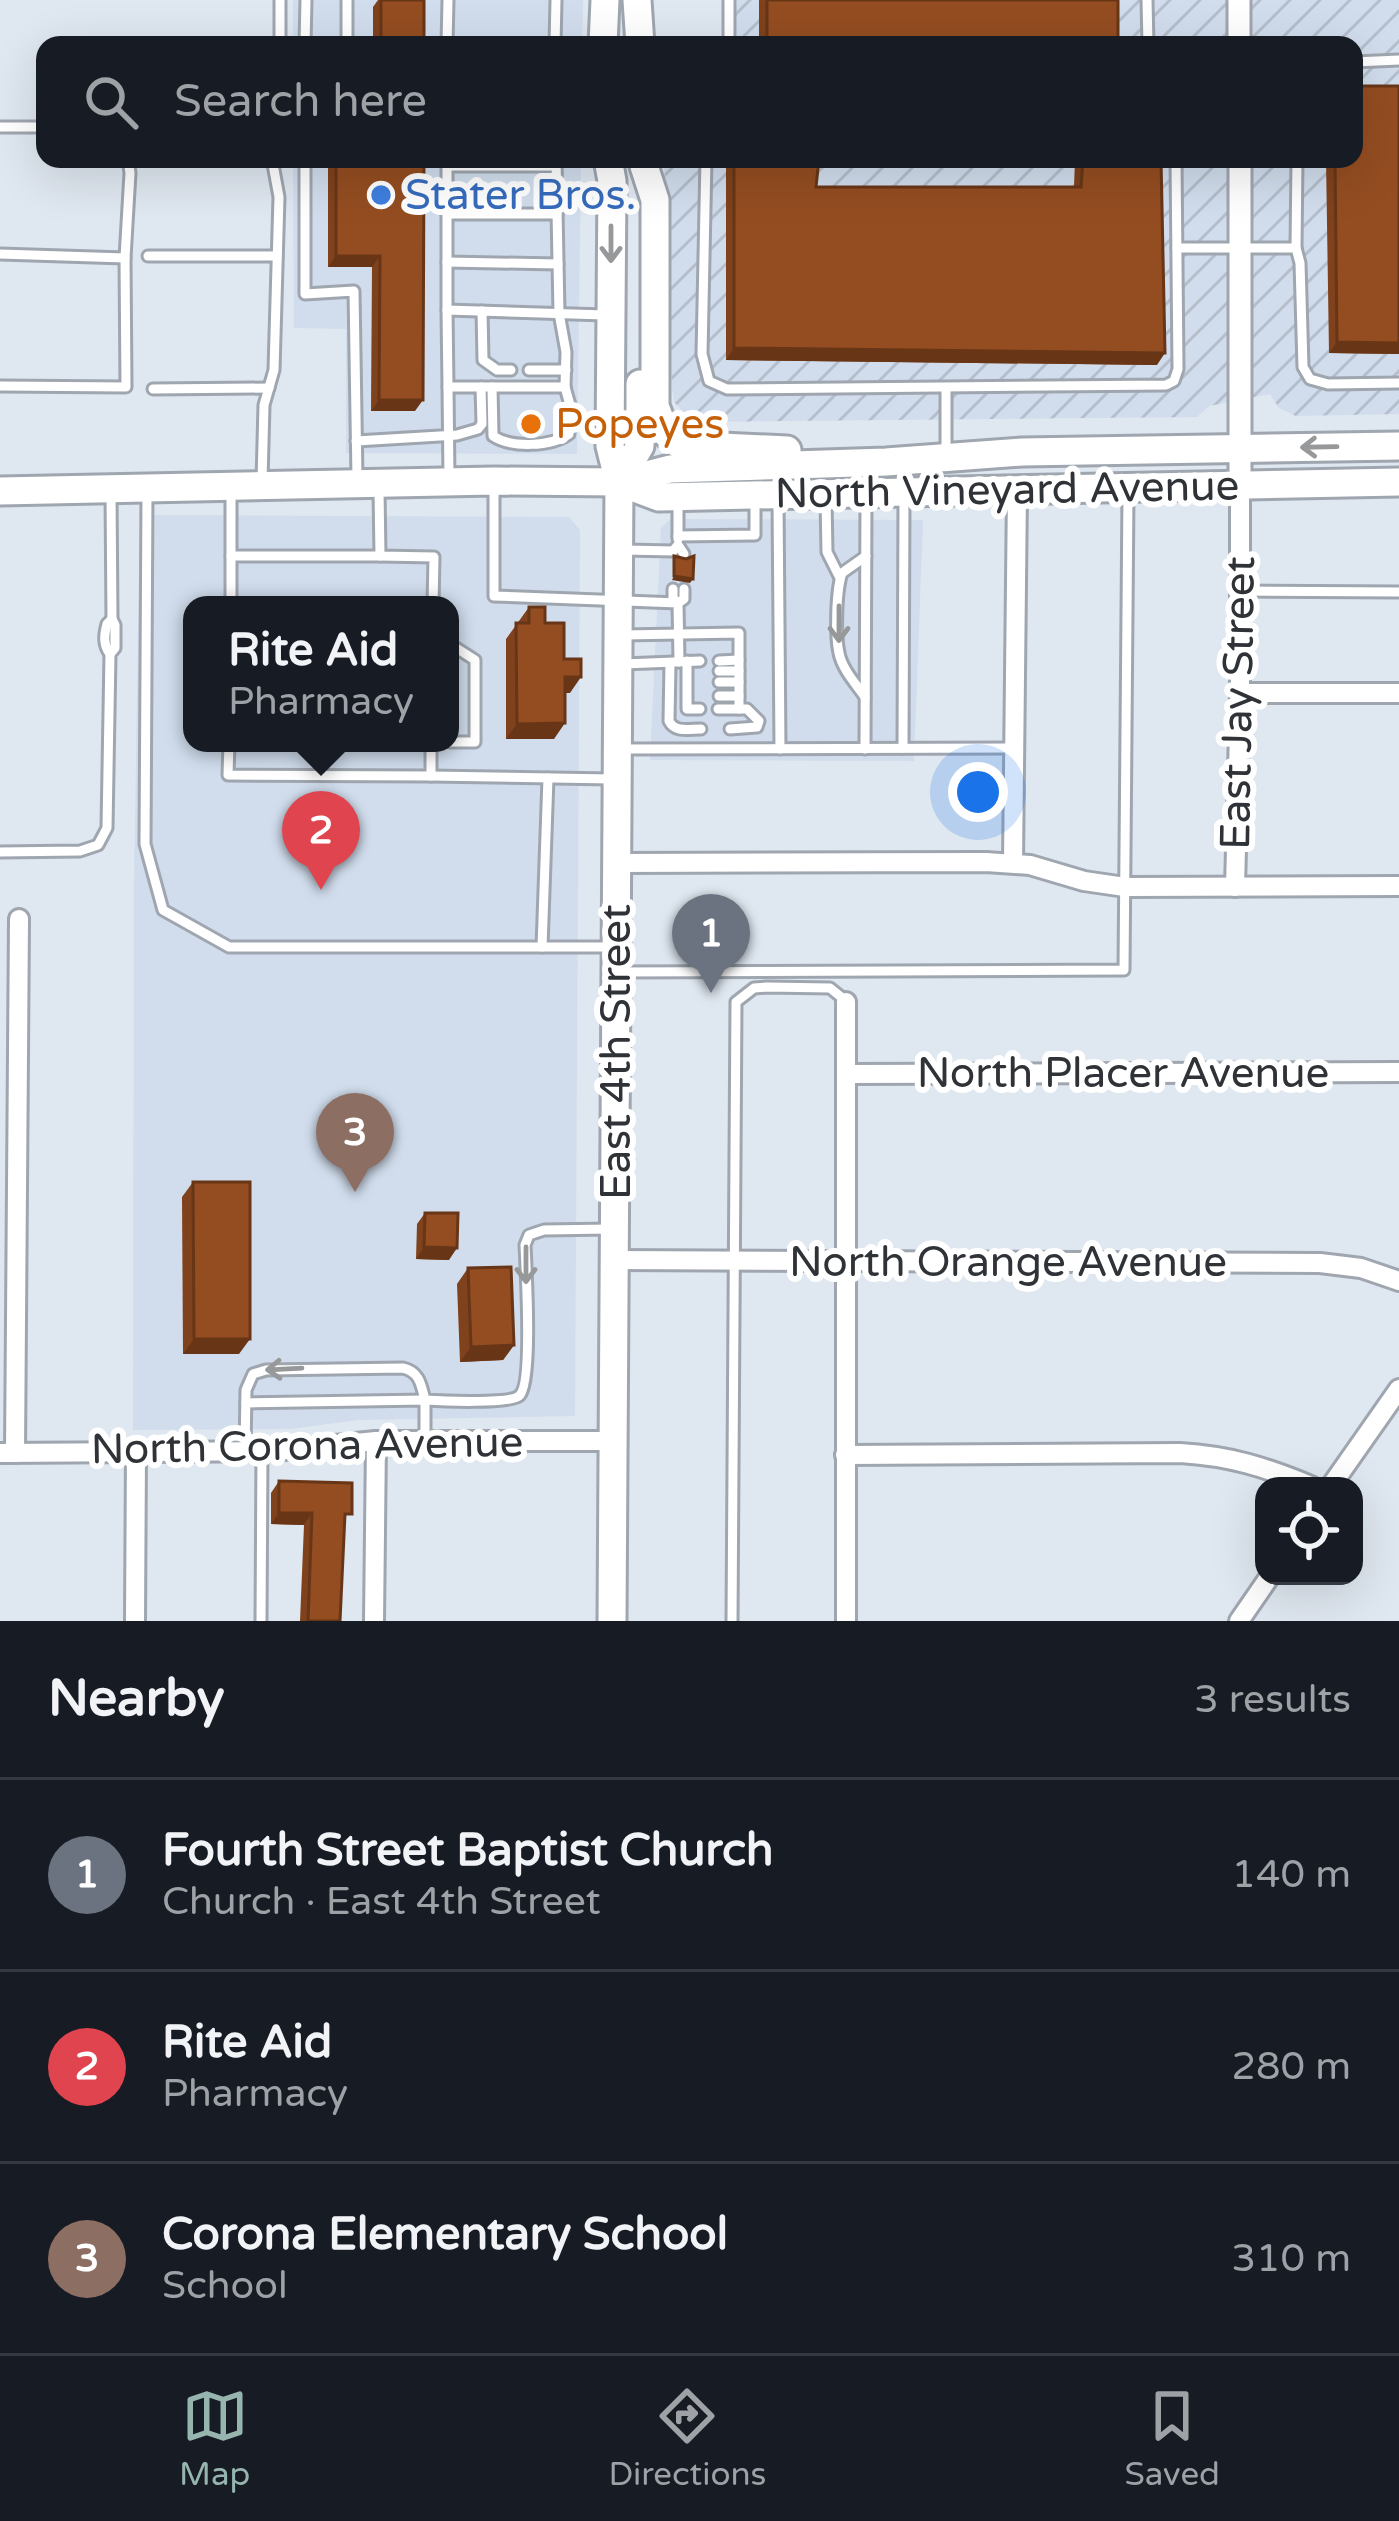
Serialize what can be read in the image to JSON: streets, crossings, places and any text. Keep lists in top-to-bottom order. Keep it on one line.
{"streets":{"main road":["North Vineyard Avenue","East 4th Street"],"street":["East Jay Street","North Placer Avenue","North Orange Avenue","North Corona Avenue"]},"crossings":[["North Vineyard Avenue","East Jay Street"],["North Vineyard Avenue","East 4th Street"],["East 4th Street","North Orange Avenue"],["East 4th Street","North Corona Avenue"]],"places":["Stater Bros.","Popeyes"],"page":{"search":"Search here","popup":["Rite Aid","Pharmacy"],"pins":["2","1","3"],"heading":["Nearby","3 results"],"list":[{"mark":"1","name":"Fourth Street Baptist Church","note":"Church · East 4th Street","value":"140 m"},{"mark":"2","name":"Rite Aid","note":"Pharmacy","value":"280 m"},{"mark":"3","name":"Corona Elementary School","note":"School","value":"310 m"}],"nav":["Map","Directions","Saved"]}}
